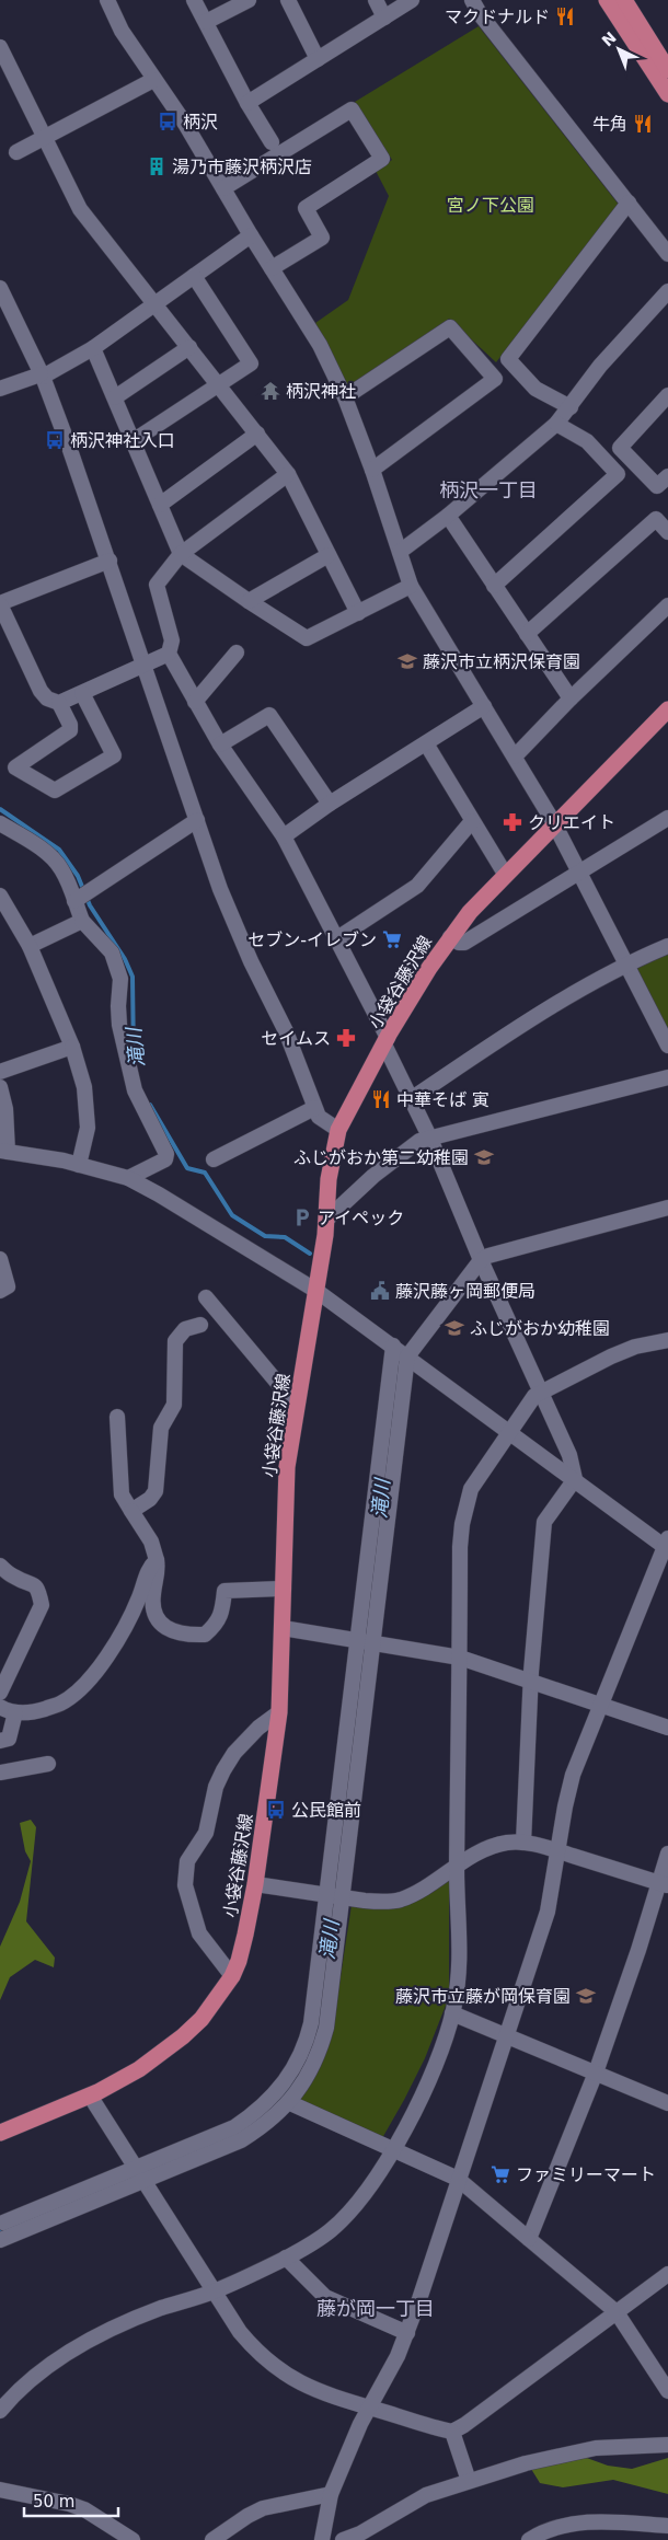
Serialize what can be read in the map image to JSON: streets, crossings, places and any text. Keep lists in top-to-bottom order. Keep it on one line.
{"streets":{"main road":["小袋谷藤沢線"]},"districts":["柄沢一丁目","藤が岡一丁目"],"water":["滝川"],"parks":["宮ノ下公園"],"places":{"restaurant":["マクドナルド","牛角","中華そば 寅"],"bus stop":["柄沢","柄沢神社入口","公民館前"],"building":["湯乃市藤沢柄沢店"],"temple":["柄沢神社"],"school or university":["藤沢市立柄沢保育園","ふじがおか第二幼稚園","ふじがおか幼稚園","藤沢市立藤が岡保育園"],"pharmacy":["クリエイト","セイムス"],"supermarket":["セブン-イレブン","ファミリーマート"],"parking":["アイペック"],"public building":["藤沢藤ヶ岡郵便局"]},"scale_bar":"50 m","north":"top left"}
